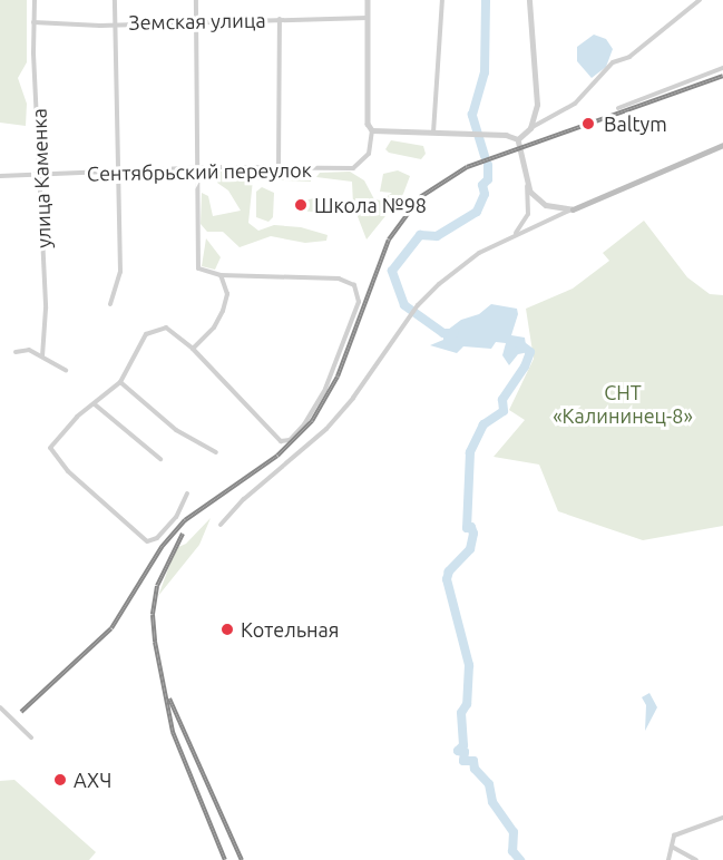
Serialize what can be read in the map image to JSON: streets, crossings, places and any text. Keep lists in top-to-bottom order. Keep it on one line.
{"streets":{"street":["Земская улица","Сентябрьский переулок","улица Каменка"]},"crossings":[["Земская улица","Сентябрьский переулок"],["Земская улица","улица Каменка"],["Сентябрьский переулок","улица Каменка"]],"parks":["СНТ «Калининец-8»"],"places":["Baltym","Школа №98","Котельная","АХЧ"]}
